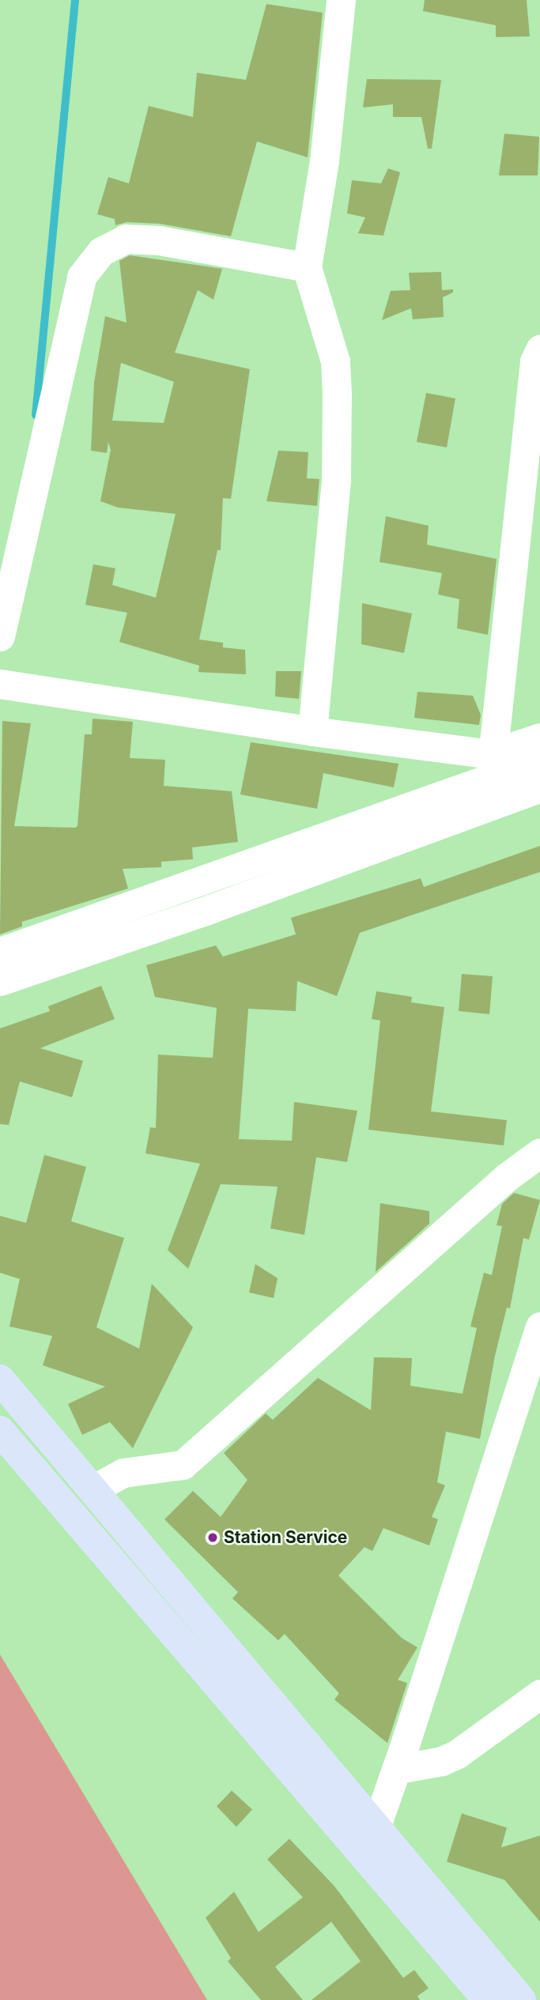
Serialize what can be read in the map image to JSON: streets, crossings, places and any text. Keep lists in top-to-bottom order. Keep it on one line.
{"places":["Station Service"]}
